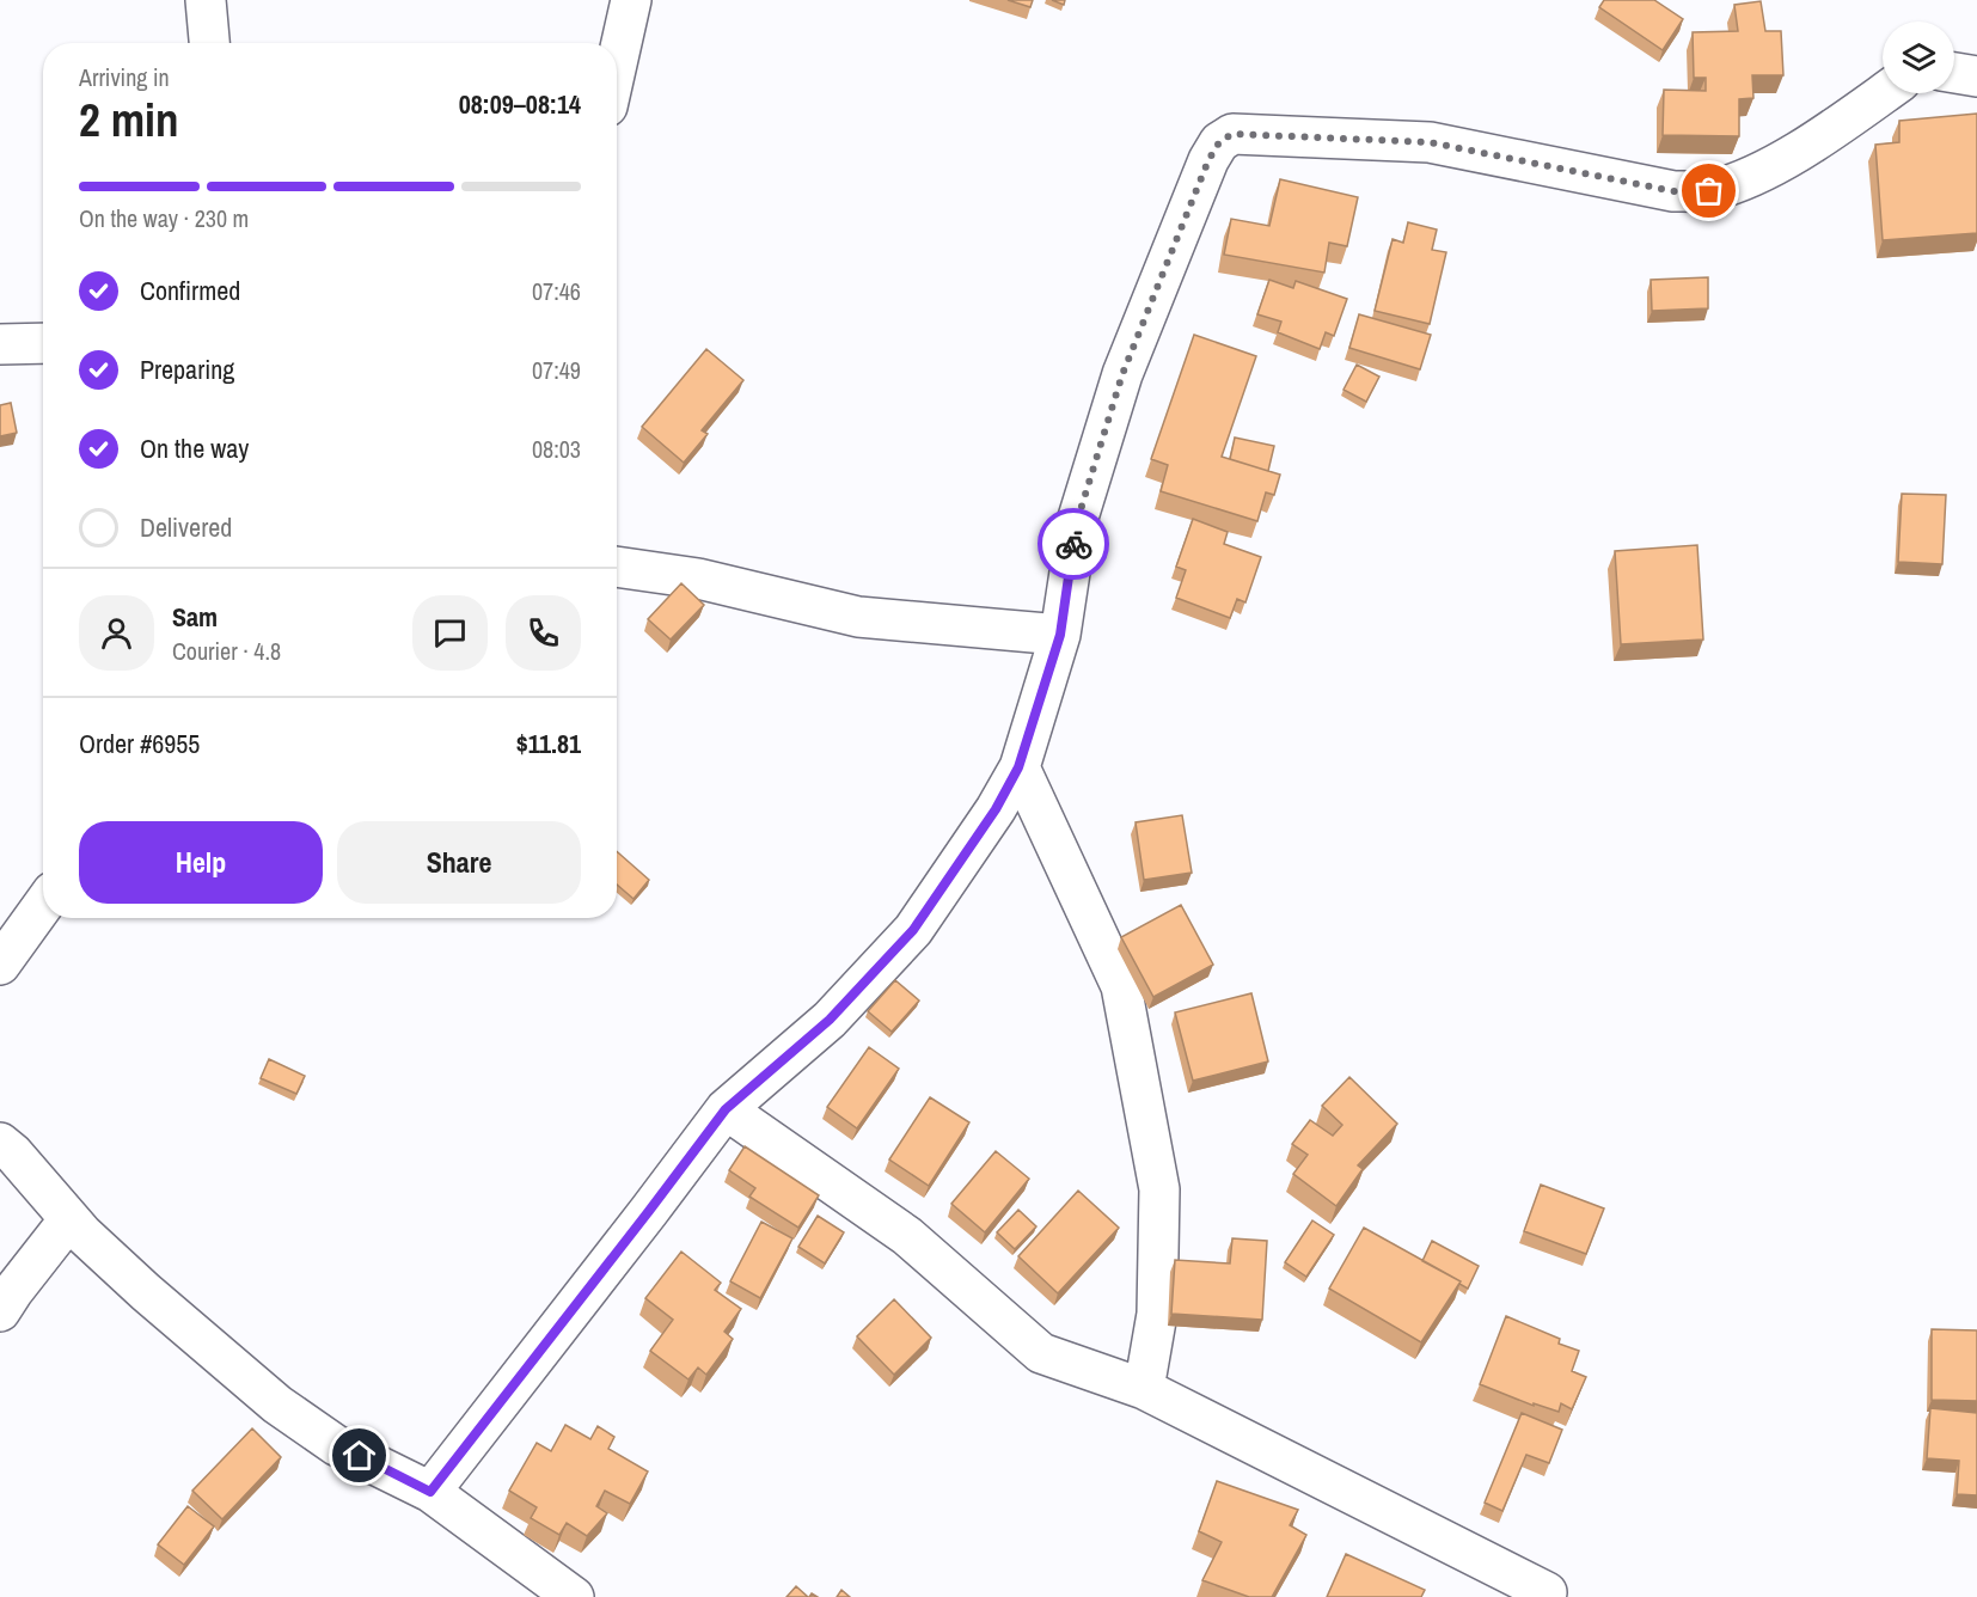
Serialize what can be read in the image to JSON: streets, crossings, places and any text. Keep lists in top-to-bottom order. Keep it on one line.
{"page":{"heading":["2 min","Arriving in","08:09–08:14"],"panel":["Sam","Courier · 4.8","Order #6955","$11.81"],"bar":"On the way · 230 m","list":[["Confirmed","07:46"],["Preparing","07:49"],["On the way","08:03"],"Delivered"],"buttons":["Help","Share"]}}
